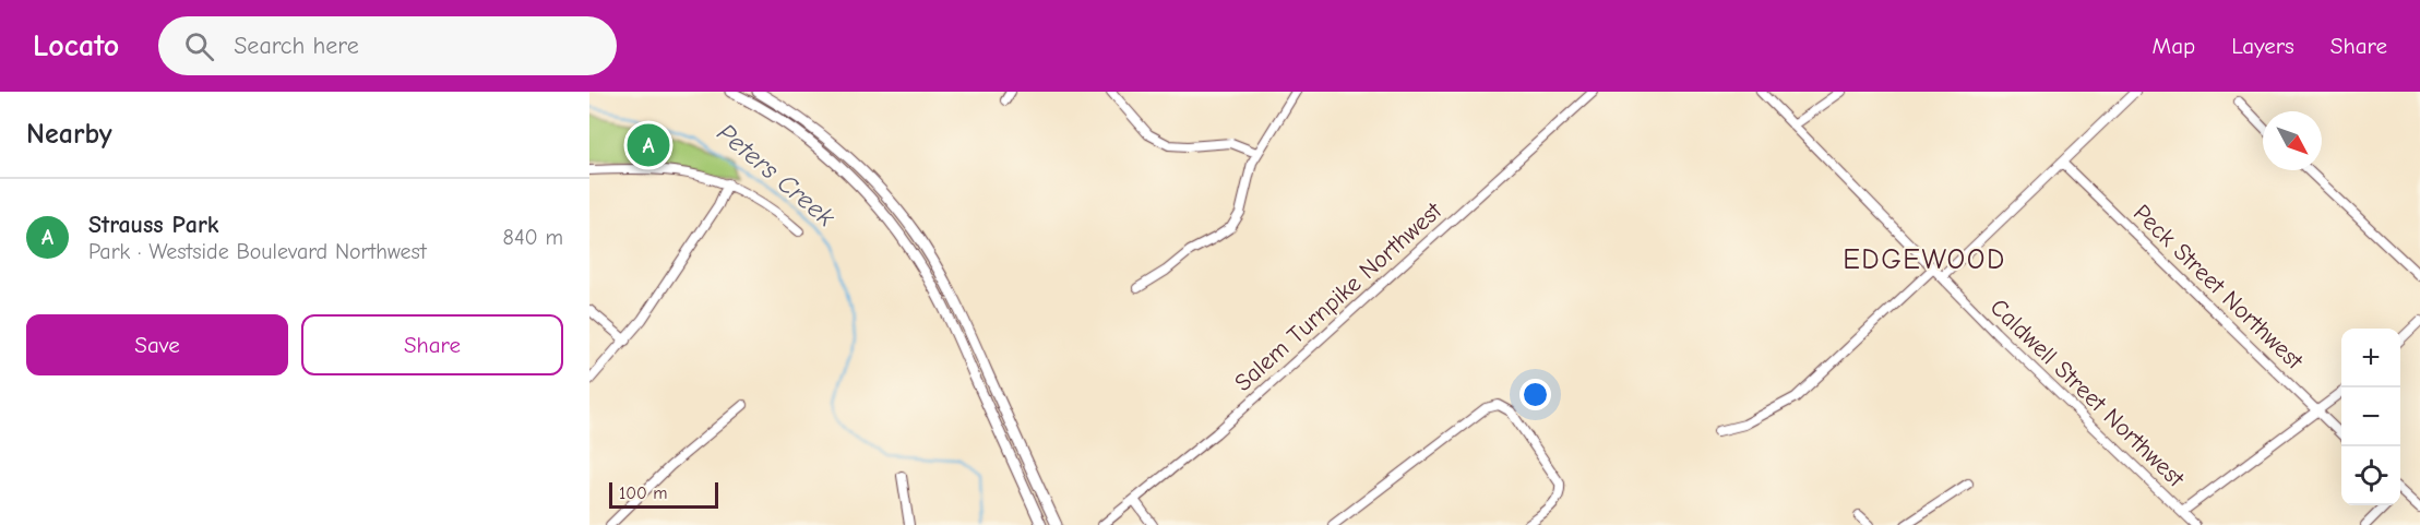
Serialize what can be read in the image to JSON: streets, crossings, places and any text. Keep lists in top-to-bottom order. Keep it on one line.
{"streets":{"street":["Peck Street Northwest","Salem Turnpike Northwest","Caldwell Street Northwest"]},"districts":["EDGEWOOD"],"water":["Peters Creek"],"scale_bar":"100 m","north":"bottom right","page":{"header":"Locato","search":"Search here","nav":["Map","Layers","Share"],"heading":"Nearby","pins":"A","list":[{"mark":"A","name":"Strauss Park","note":"Park · Westside Boulevard Northwest","value":"840 m"}],"buttons":["Save","Share"],"map_buttons":["+","−"],"scale":"100 m"}}
